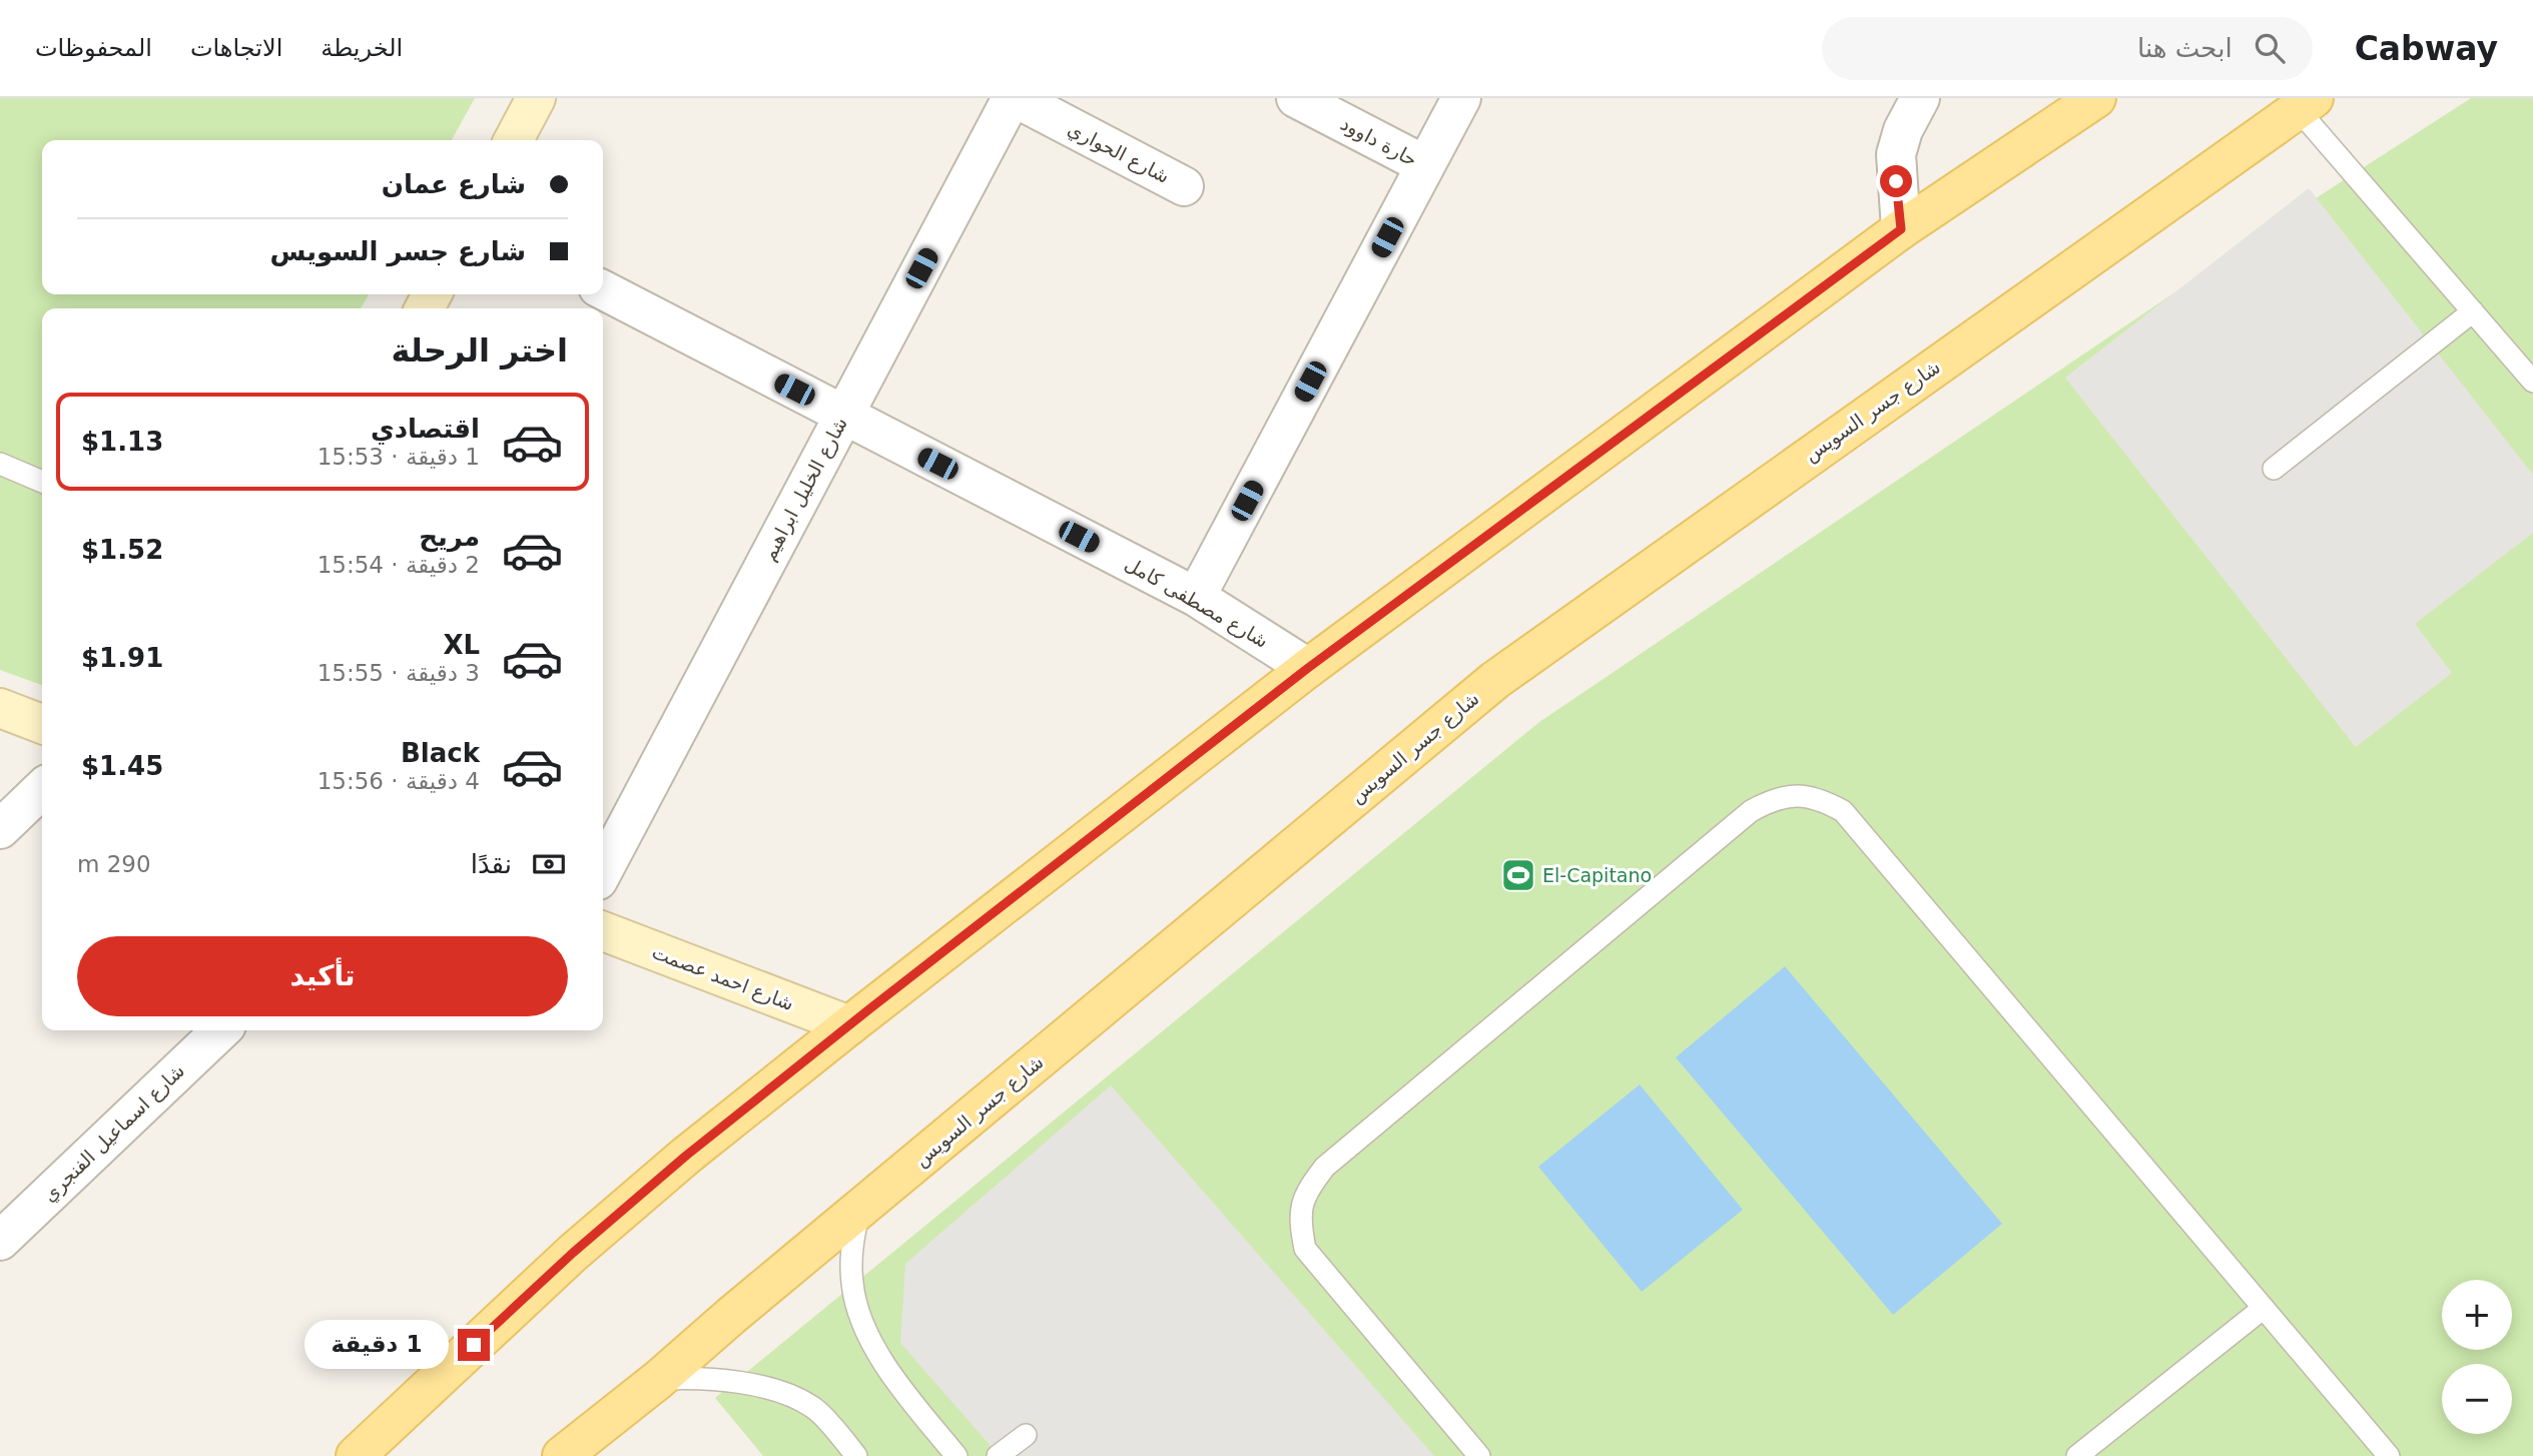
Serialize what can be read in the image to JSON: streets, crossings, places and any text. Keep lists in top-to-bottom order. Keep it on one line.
{"streets":{"main road":["شارع جسر السويس","شارع احمد عصمت"],"street":["حارة داوود","شارع الحواري","شارع الخليل ابراهيم","شارع مصطفى كامل","شارع اسماعيل الفنجري"]},"crossings":[["شارع الحواري","شارع الخليل ابراهيم"],["شارع الخليل ابراهيم","شارع مصطفى كامل"]],"places":{"sports":["El-Capitano"]},"page":{"header":"Cabway","search":"ابحث هنا","nav":["الخريطة","الاتجاهات","المحفوظات"],"banner":["شارع عمان","شارع جسر السويس"],"heading":"اختر الرحلة","list":[{"name":"اقتصادي","note":"1 دقيقة · 15:53","value":"$1.13"},{"name":"مريح","note":"2 دقيقة · 15:54","value":"$1.52"},{"name":"XL","note":"3 دقيقة · 15:55","value":"$1.91"},{"name":"Black","note":"4 دقيقة · 15:56","value":"$1.45"}],"pay":["نقدًا","290 m"],"buttons":"تأكيد","map_buttons":["+","−"],"bubble":"1 دقيقة"}}
